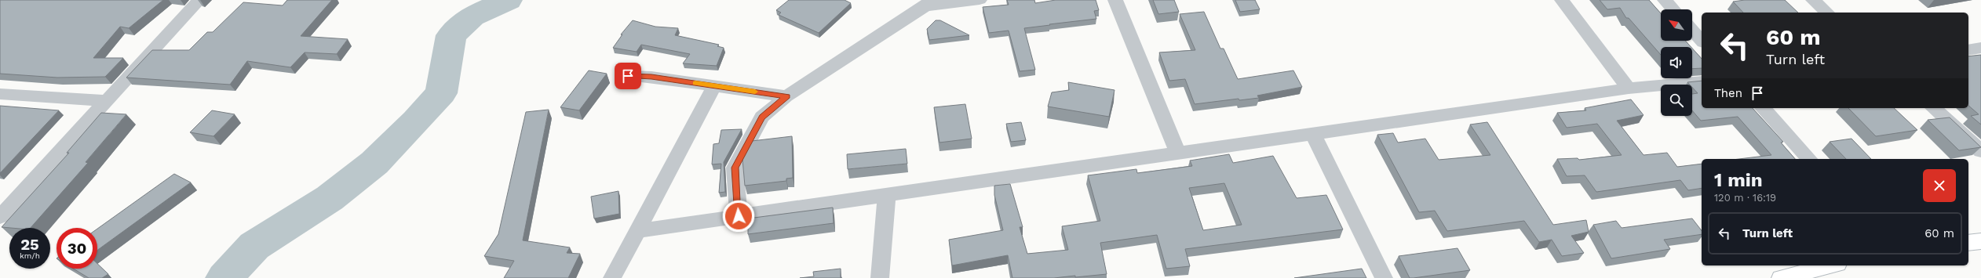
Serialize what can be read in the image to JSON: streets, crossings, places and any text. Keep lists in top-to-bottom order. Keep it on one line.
{"north":"top left","page":{"turn":["60 m","Turn left"],"then":"Then","heading":["1 min","120 m · 16:19"],"list":[{"name":"Turn left","value":"60 m"}],"speed":"25 km/h","limit":"30"}}
